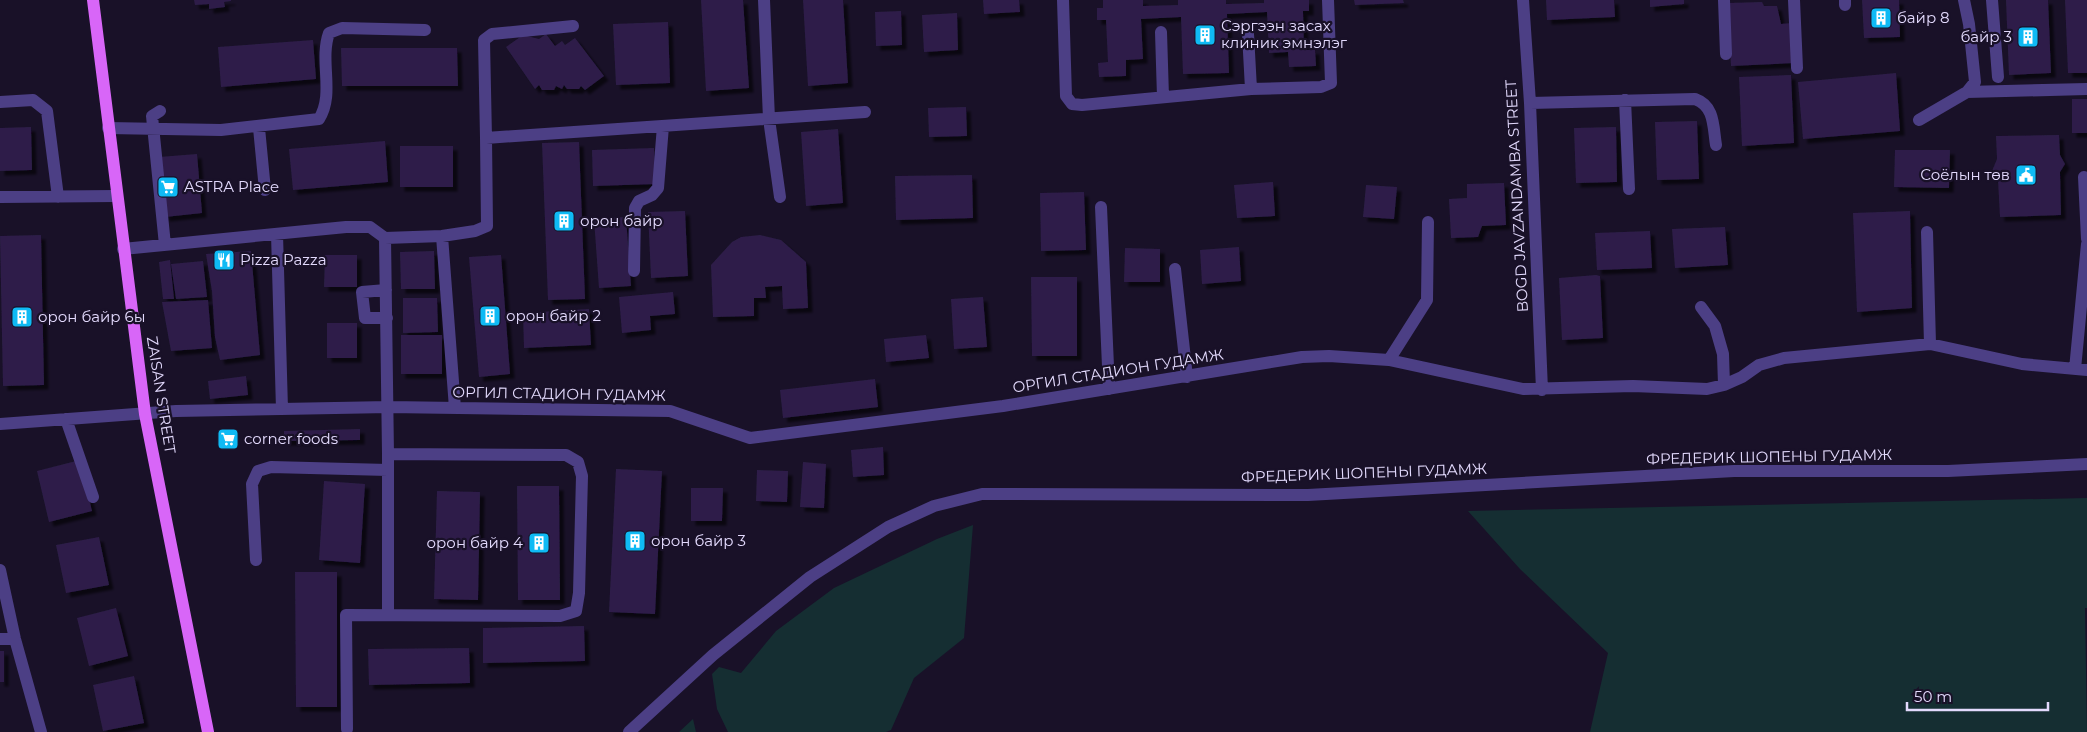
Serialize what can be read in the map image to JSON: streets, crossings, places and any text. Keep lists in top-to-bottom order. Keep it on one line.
{"streets":{"main road":["ZAISAN STREET"],"street":["BOGD JAVZANDAMBA STREET","ОРГИЛ СТАДИОН ГУДАМЖ","ФРЕДЕРИК ШОПЕНЫ ГУДАМЖ"]},"crossings":[["BOGD JAVZANDAMBA STREET","ОРГИЛ СТАДИОН ГУДАМЖ"],["ОРГИЛ СТАДИОН ГУДАМЖ","ZAISAN STREET"]],"places":{"building":["байр 8","Сэргээн засах клиник эмнэлэг","байр 3","орон байр","орон байр 2","орон байр 6ы","орон байр 3","орон байр 4"],"public building":["Соёлын төв"],"supermarket":["ASTRA Place","corner foods"],"restaurant":["Pizza Pazza"]},"scale_bar":"50 m"}
